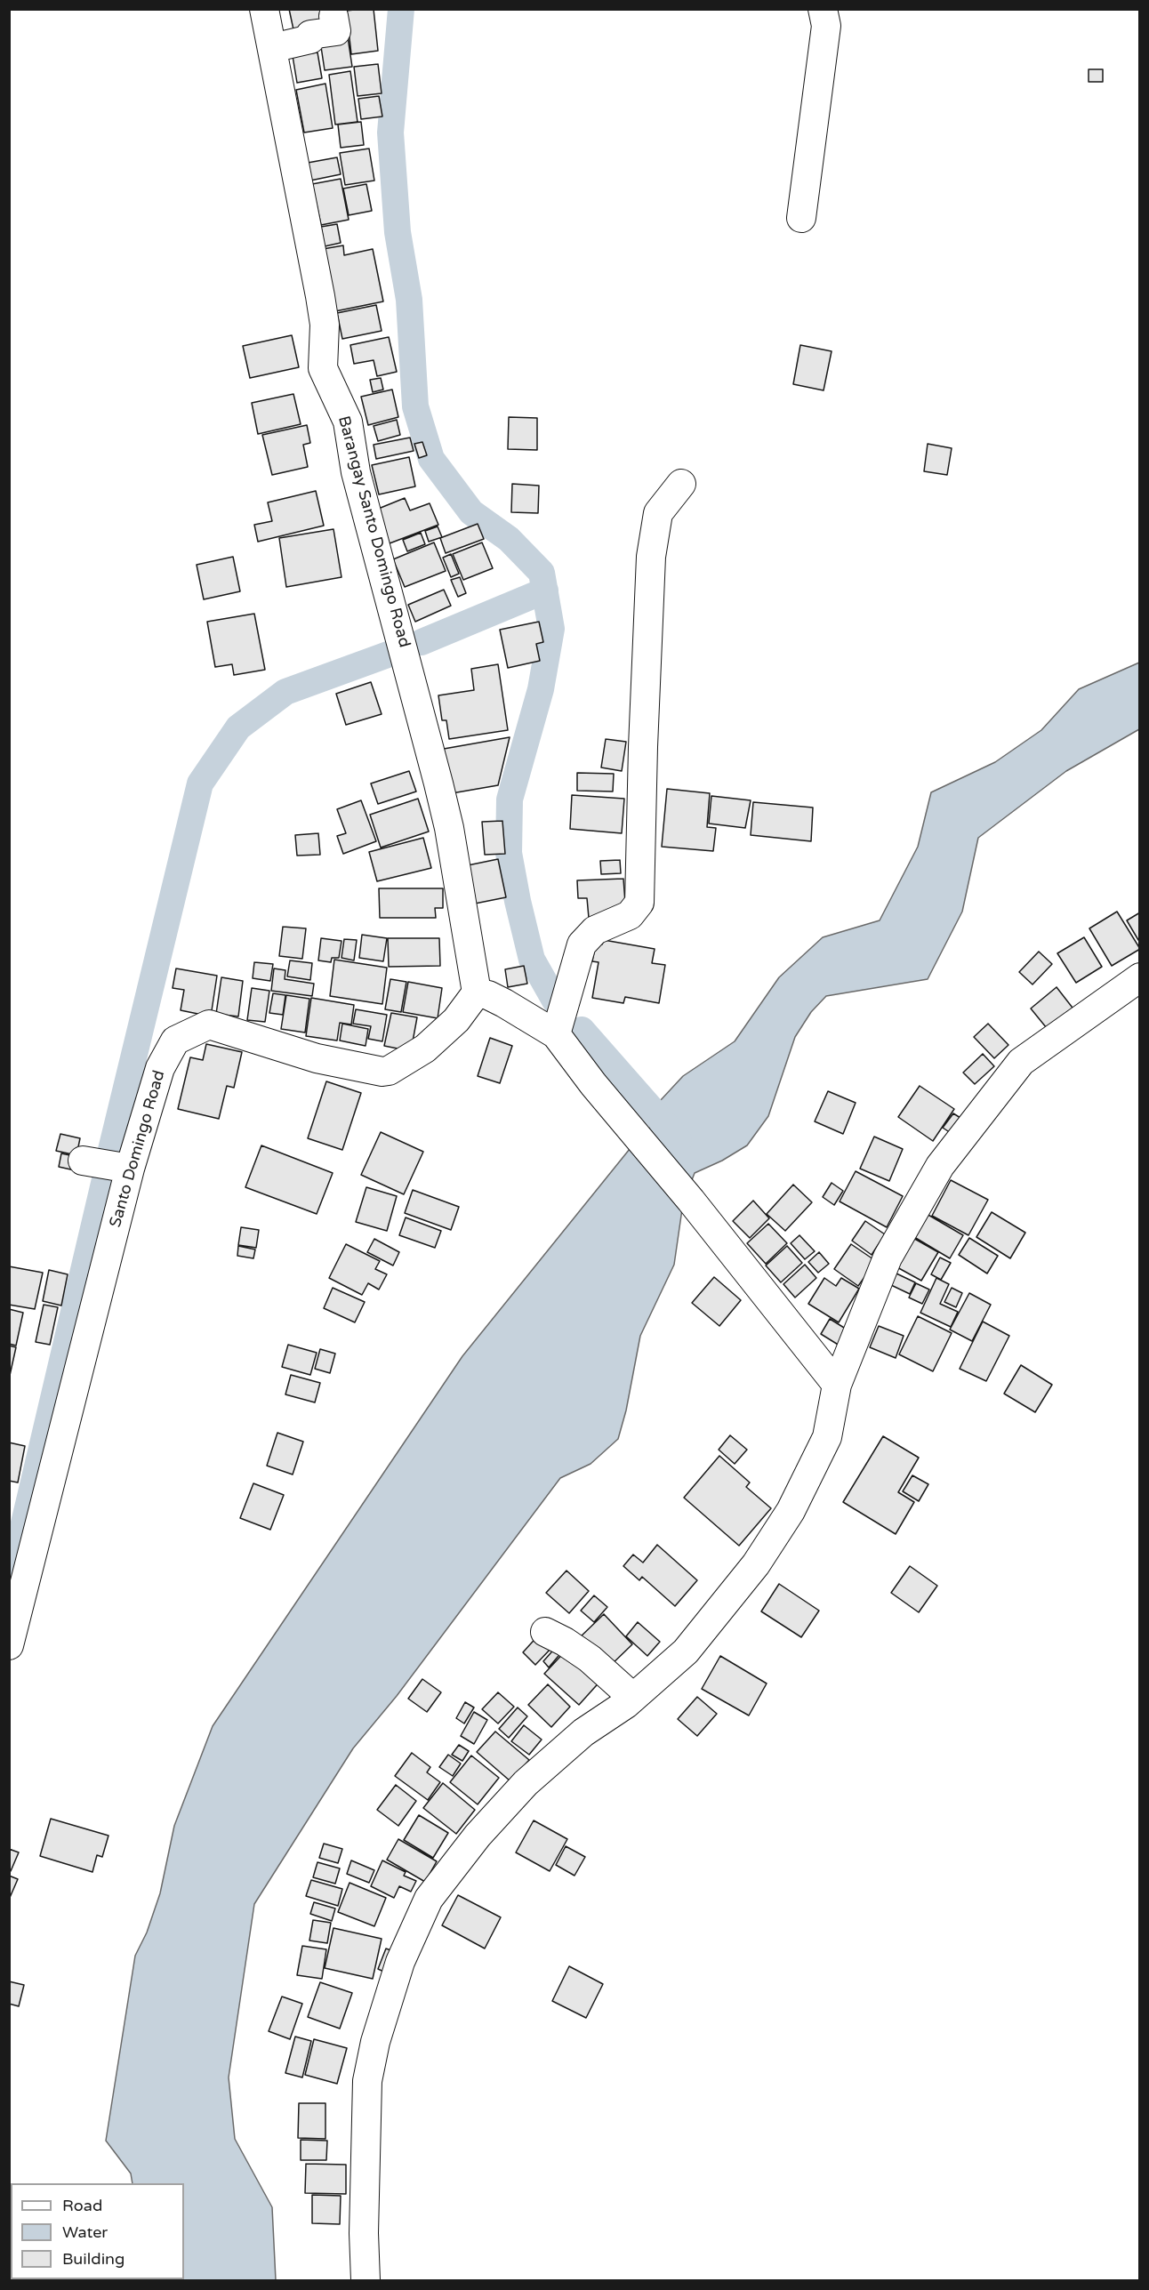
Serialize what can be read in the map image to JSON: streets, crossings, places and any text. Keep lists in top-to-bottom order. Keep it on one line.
{"streets":{"street":["Barangay Santo Domingo Road","Santo Domingo Road"]},"crossings":[["Barangay Santo Domingo Road","Santo Domingo Road"]],"legend":["Road","Water","Building"]}
